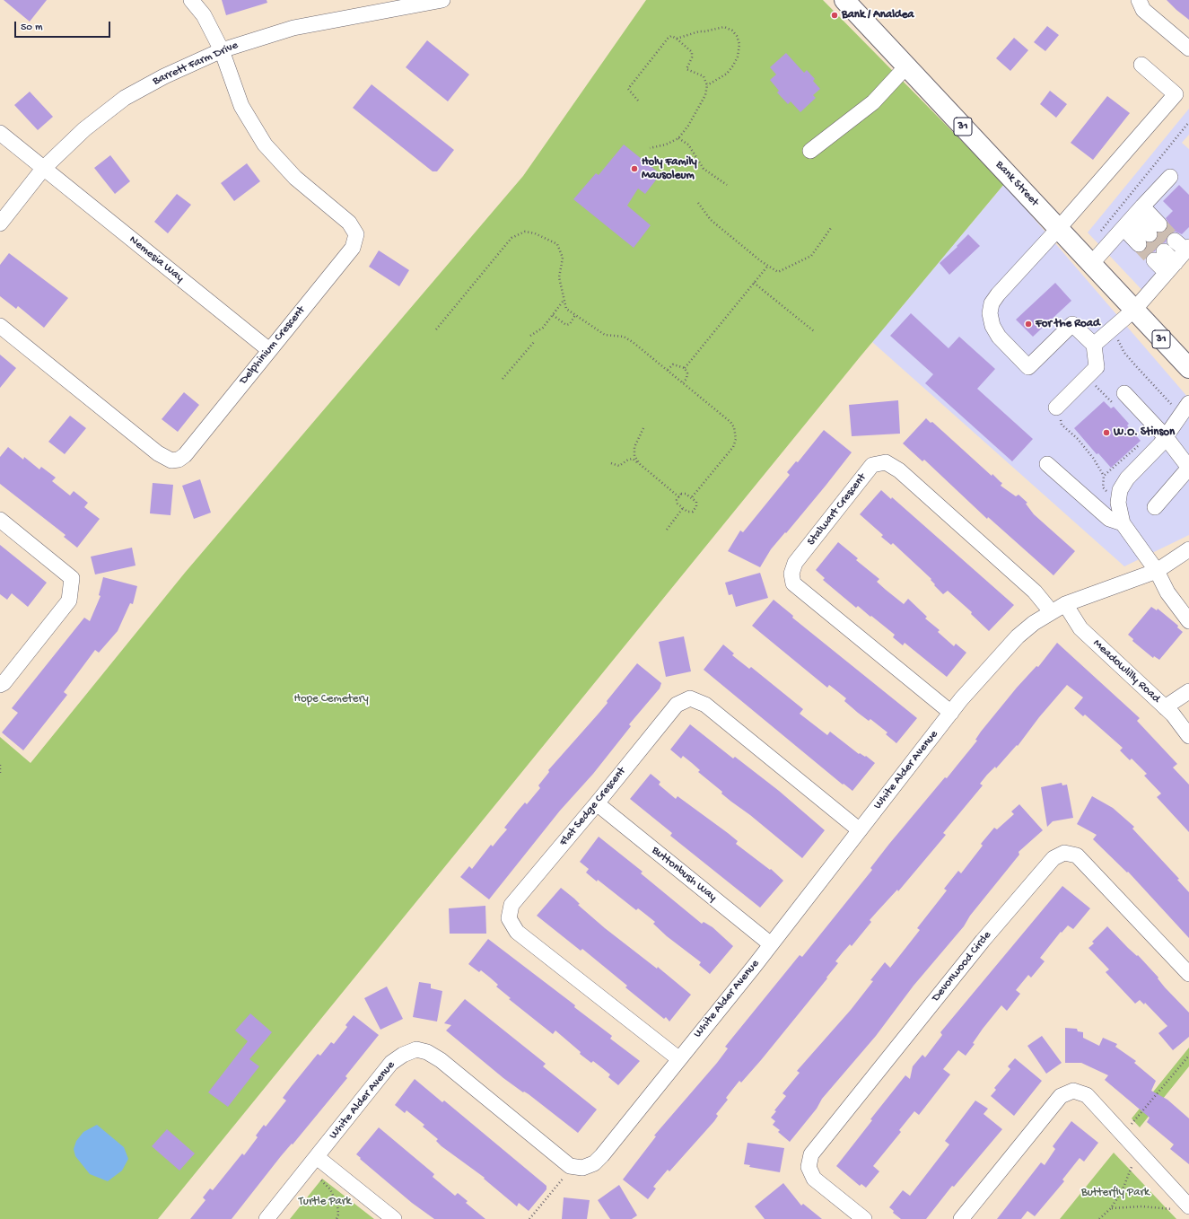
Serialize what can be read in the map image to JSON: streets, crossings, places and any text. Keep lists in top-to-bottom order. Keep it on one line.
{"streets":{"main road":["31","Bank Street"],"street":["Barrett Farm Drive","Nemesia Way","Delphinium Crescent","Stalwart Crescent","Meadowlilly Road","White Alder Avenue","Flat Sedge Crescent","Buttonbush Way","Devonwood Circle"]},"crossings":[["Barrett Farm Drive","Nemesia Way"],["Barrett Farm Drive","Delphinium Crescent"],["Nemesia Way","Delphinium Crescent"],["Stalwart Crescent","White Alder Avenue"],["Meadowlilly Road","White Alder Avenue"],["White Alder Avenue","Flat Sedge Crescent"],["White Alder Avenue","Buttonbush Way"],["Flat Sedge Crescent","Buttonbush Way"]],"parks":["Hope Cemetery","Butterfly Park","Turtle Park"],"places":["Bank / Analdea","Holy Family Mausoleum","For the Road","W.O. Stinson"],"scale_bar":"50 m"}
